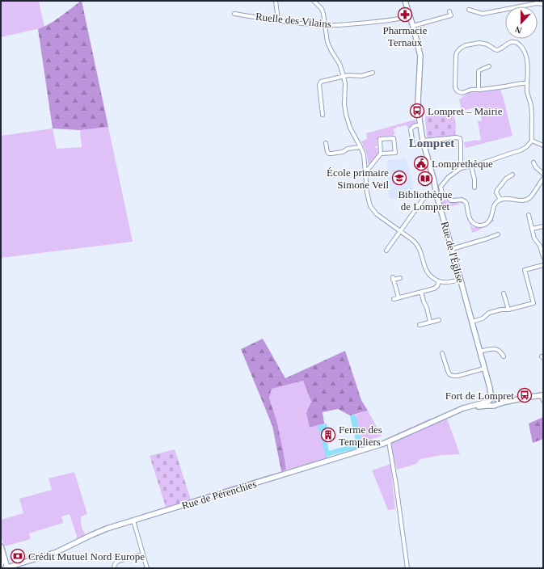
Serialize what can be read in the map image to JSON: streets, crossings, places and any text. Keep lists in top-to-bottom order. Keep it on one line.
{"streets":{"main road":["Rue de l'Église","Rue de Pérenchies"],"street":["Ruelle des Vilains"]},"crossings":[["Ruelle des Vilains","Rue de l'Église"]],"districts":["Lompret"],"places":{"pharmacy":["Pharmacie Ternaux"],"bus stop":["Lompret – Mairie","Fort de Lompret"],"public building":["Lomprethèque"],"school or university":["École primaire Simone Veil"],"library":["Bibliothèque de Lompret"],"building":["Ferme des Templiers"],"bank":["Crédit Mutuel Nord Europe"]},"north":"bottom"}
